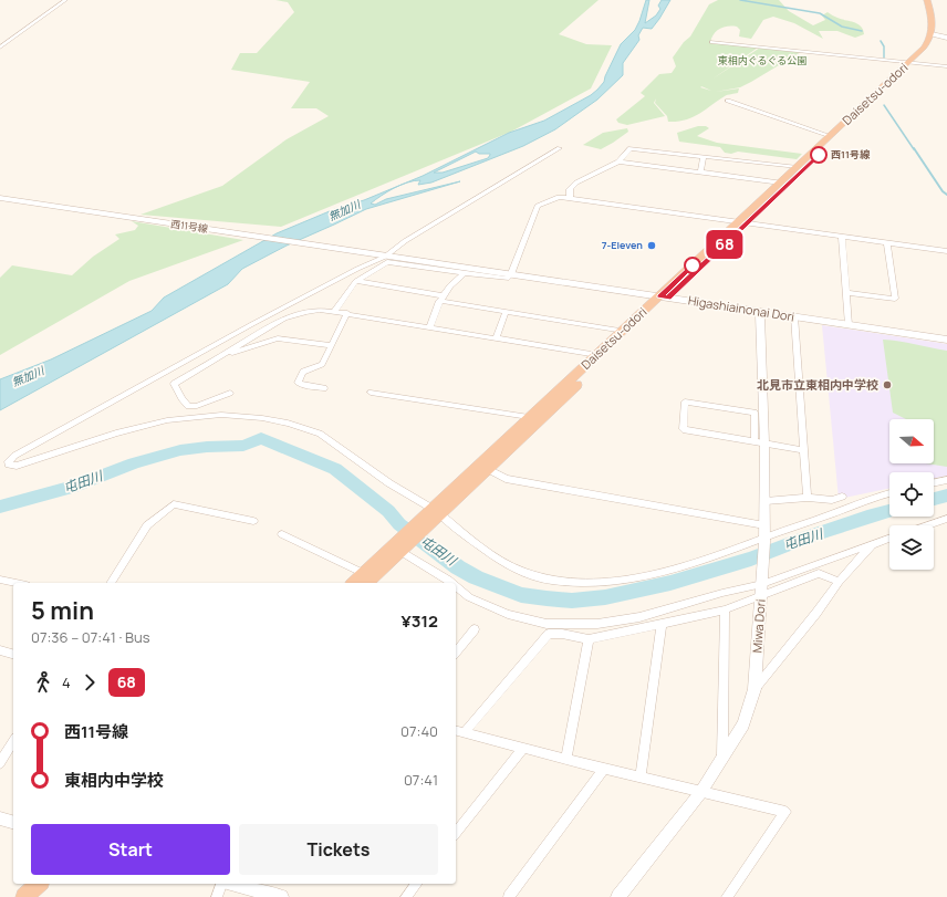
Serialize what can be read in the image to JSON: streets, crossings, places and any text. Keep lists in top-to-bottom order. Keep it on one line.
{"streets":{"highway":["Daisetsu-odori"],"street":["西11号線","Higashiainonai Dori","Miwa Dori"]},"crossings":[["Daisetsu-odori","Higashiainonai Dori"],["西11号線","Higashiainonai Dori"],["Higashiainonai Dori","Miwa Dori"]],"water":["無加川","屯田川"],"parks":["東相内ぐるぐる公園"],"places":["西11号線","7-Eleven","北見市立東相内中学校"],"lines":["bus line 68"],"north":"right","page":{"on_map":"68","heading":["5 min","07:36 – 07:41 · Bus","¥312"],"legs":["4","68"],"list":[{"name":"西11号線","value":"07:40"},{"name":"東相内中学校","value":"07:41"}],"buttons":["Start","Tickets"]}}
